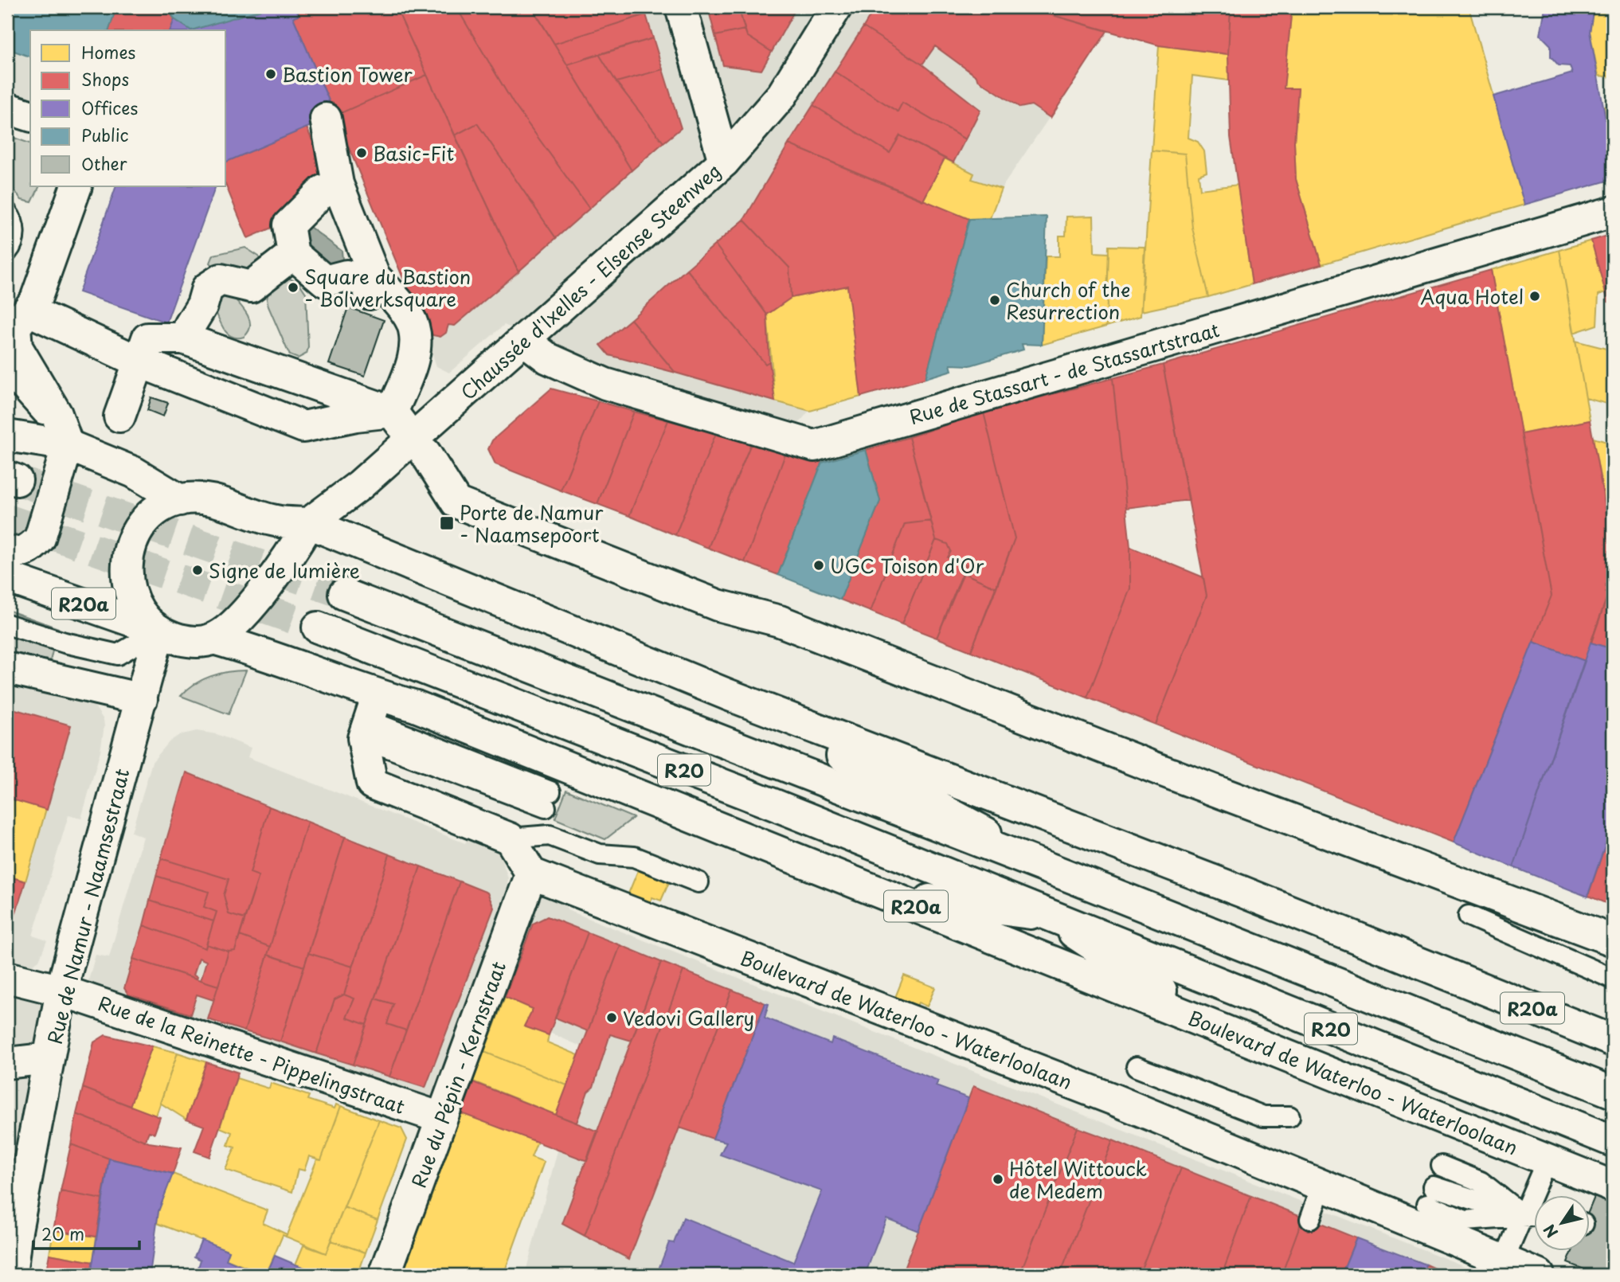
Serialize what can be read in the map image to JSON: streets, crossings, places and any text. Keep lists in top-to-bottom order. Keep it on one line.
{"streets":{"main road":["Chaussée d'Ixelles - Elsense Steenweg","Rue de Stassart - de Stassartstraat","R20a","R20","Rue de Namur - Naamsestraat","Boulevard de Waterloo - Waterloolaan","Rue de la Reinette - Pippelingstraat","Rue du Pépin - Kernstraat"]},"crossings":[["Chaussée d'Ixelles - Elsense Steenweg","Rue de Stassart - de Stassartstraat"],["Chaussée d'Ixelles - Elsense Steenweg","R20a"],["R20a","Boulevard de Waterloo - Waterloolaan"],["Rue de Namur - Naamsestraat","Rue de la Reinette - Pippelingstraat"],["Boulevard de Waterloo - Waterloolaan","Rue du Pépin - Kernstraat"],["Rue de la Reinette - Pippelingstraat","Rue du Pépin - Kernstraat"]],"places":{"other":["Bastion Tower","Basic-Fit","Square du Bastion - Bolwerksquare","Aqua Hotel","Church of the Resurrection","UGC Toison d'Or","Signe de lumière","Vedovi Gallery","Hôtel Wittouck de Medem"],"transit":["Porte de Namur - Naamsepoort"]},"legend":["Homes","Shops","Offices","Public","Other"],"scale_bar":"20 m","north":"bottom left"}
